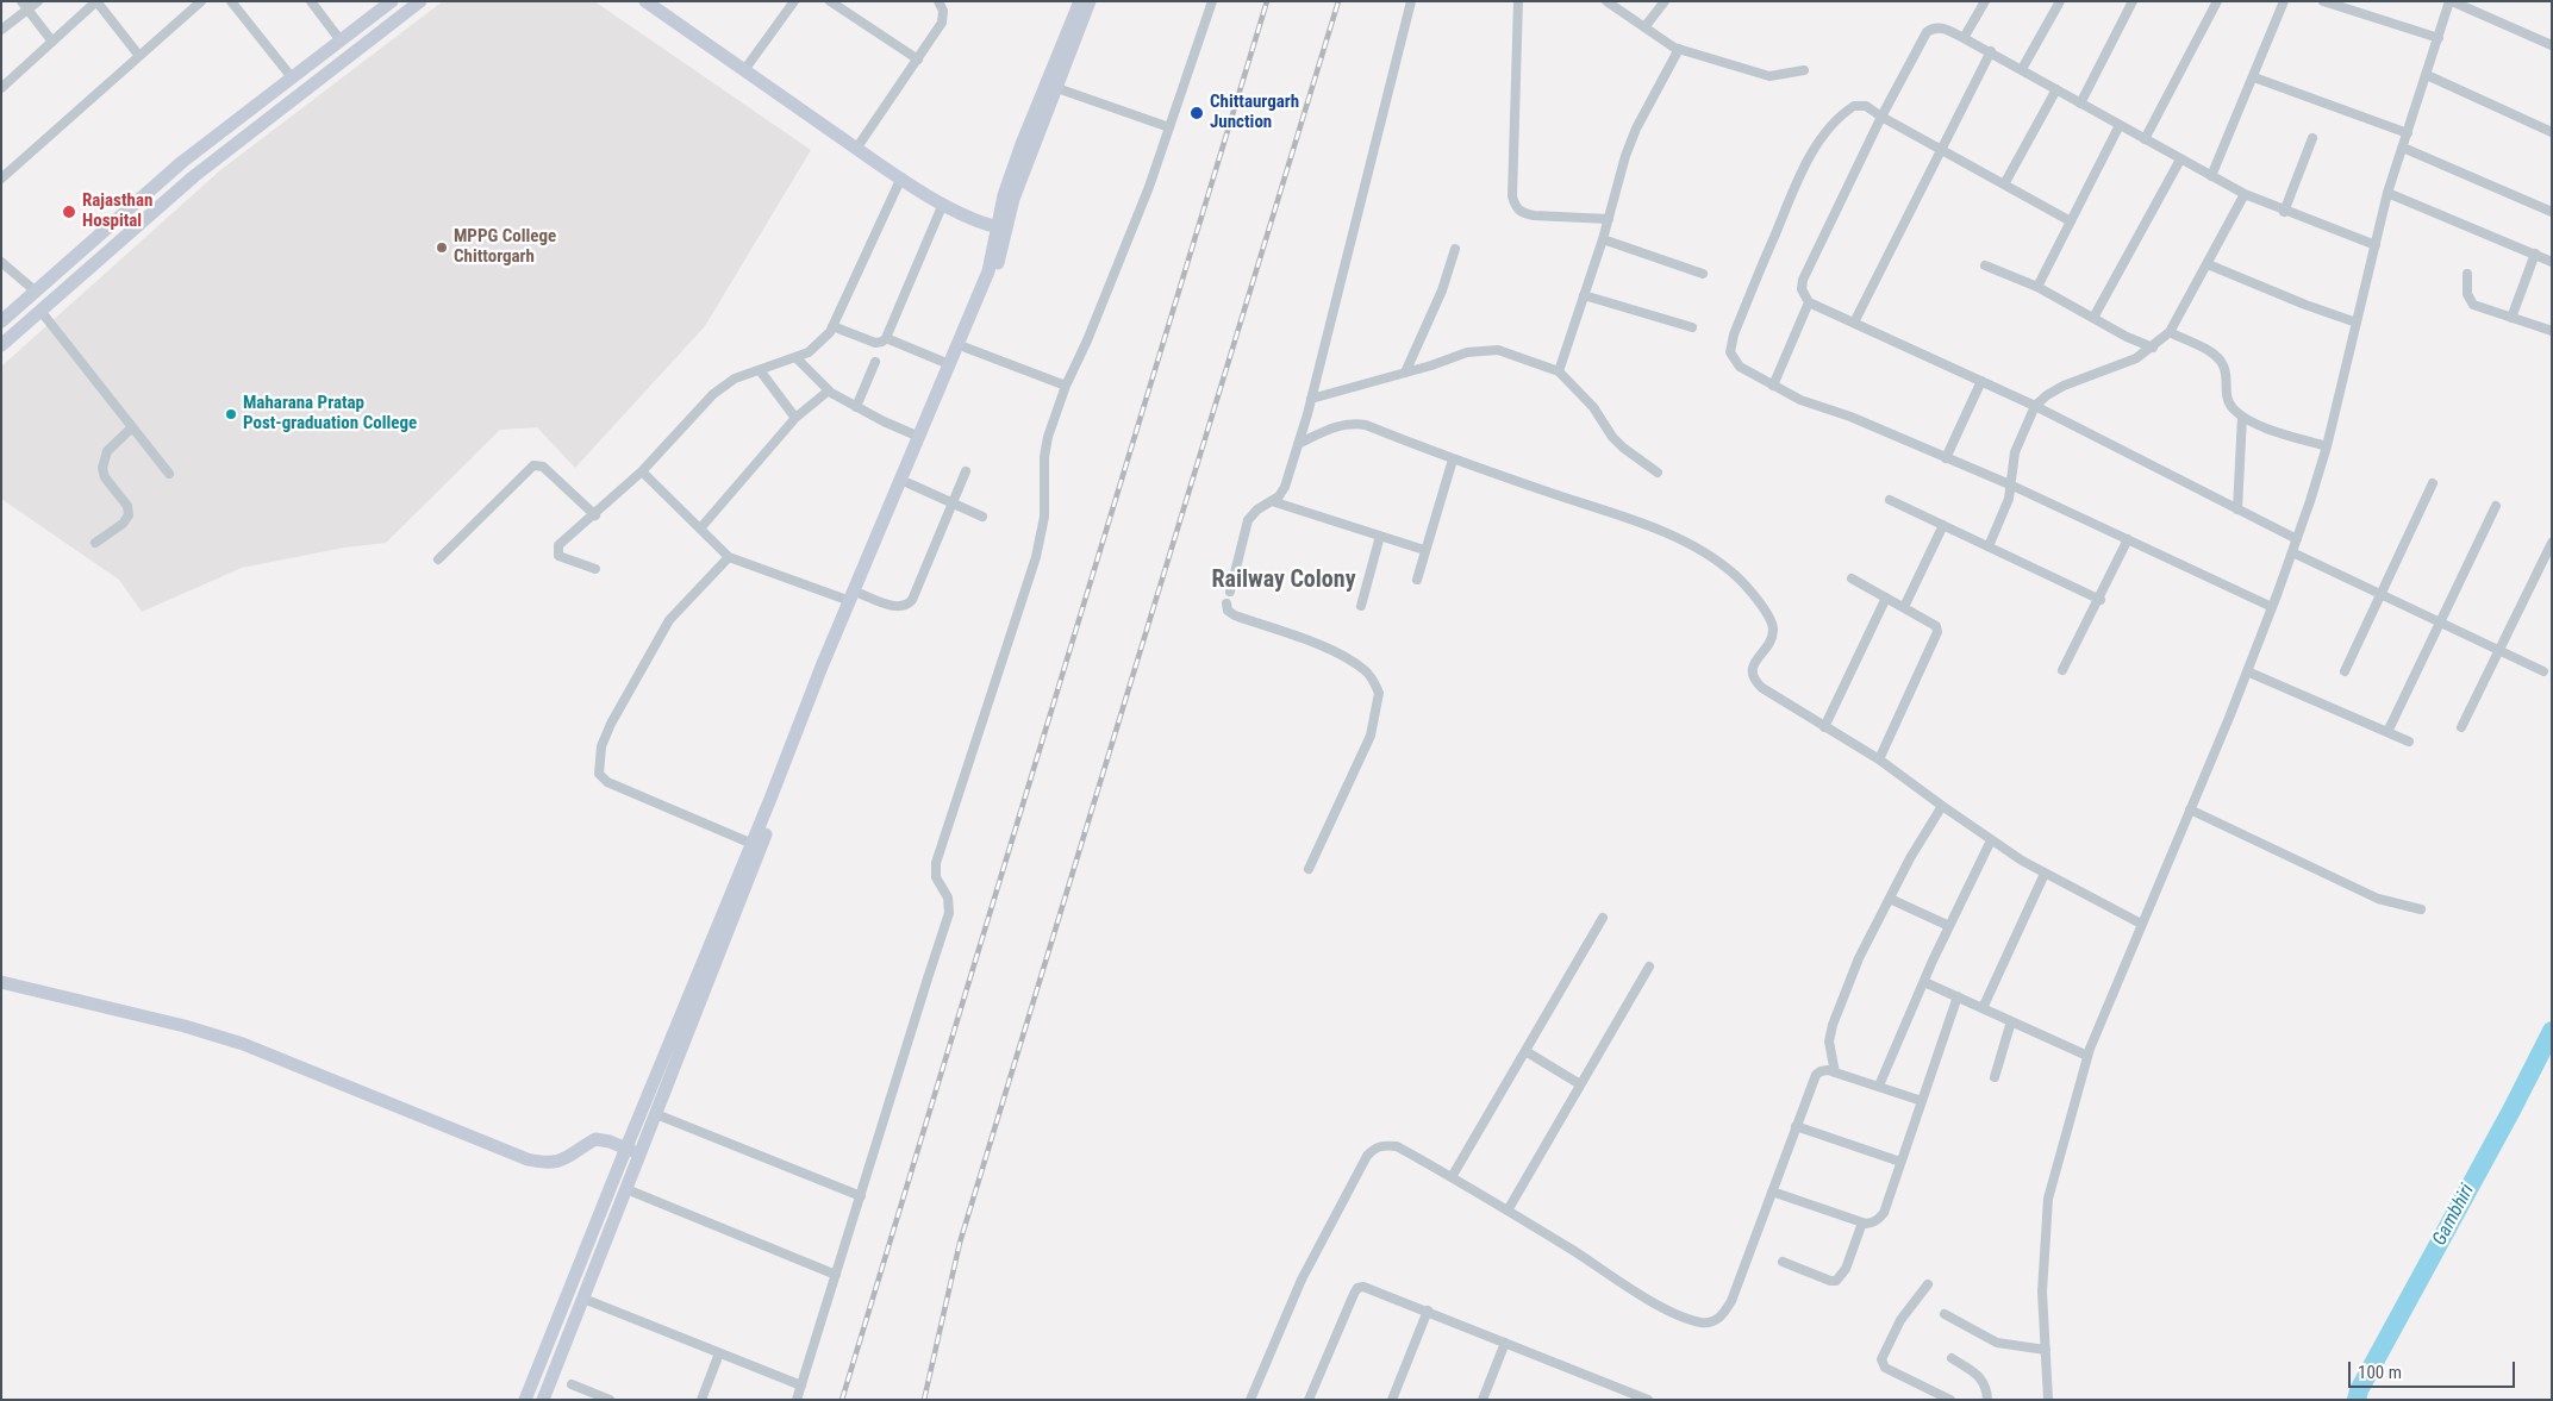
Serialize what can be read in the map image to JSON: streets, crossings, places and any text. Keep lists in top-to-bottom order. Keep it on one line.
{"districts":["Railway Colony"],"water":["Gambhiri"],"places":["Chittaurgarh Junction","Rajasthan Hospital","MPPG College Chittorgarh","Maharana Pratap Post-graduation College"],"scale_bar":"100 m"}
